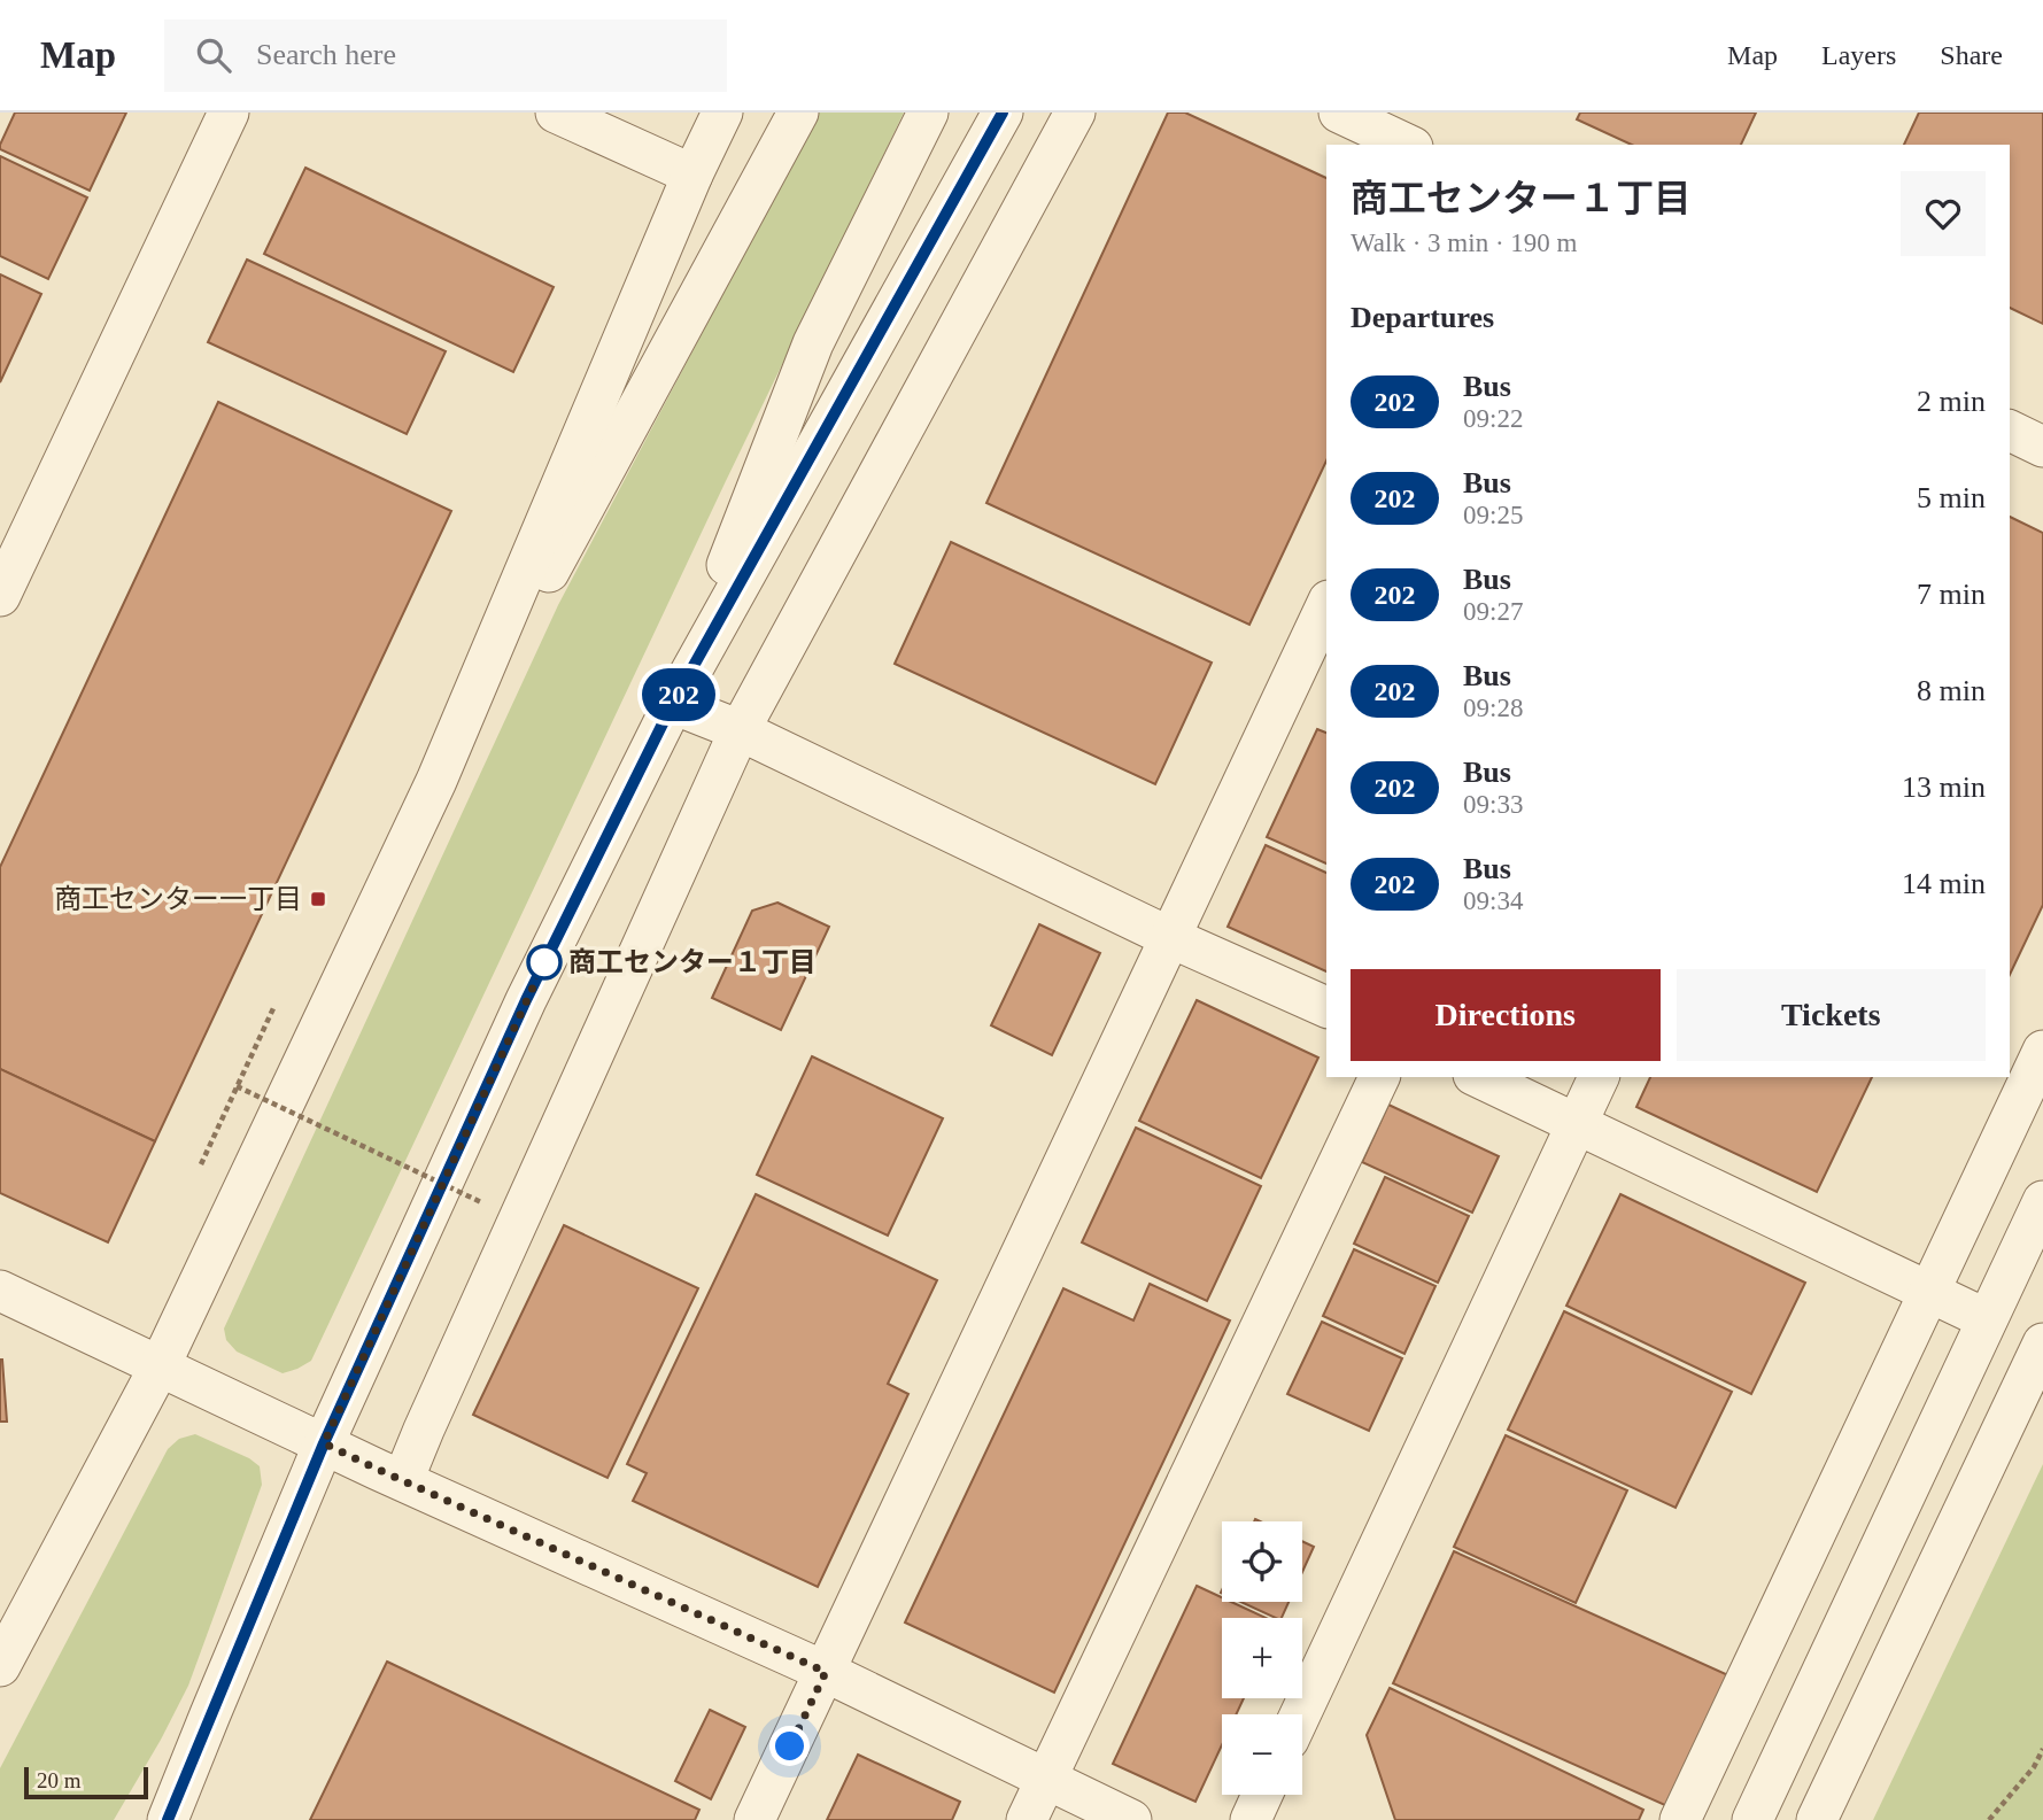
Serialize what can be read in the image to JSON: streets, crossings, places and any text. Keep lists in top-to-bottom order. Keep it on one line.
{"places":{"transit":["商工センター一丁目"],"other":["商工センター１丁目"]},"lines":["bus line 202"],"scale_bar":"20 m","page":{"header":"Map","search":"Search here","nav":["Map","Layers","Share"],"on_map":"202","heading":[["商工センター１丁目","Walk · 3 min · 190 m"],"Departures"],"list":[{"mark":"202","name":"Bus","note":"09:22","value":"2 min"},{"mark":"202","name":"Bus","note":"09:25","value":"5 min"},{"mark":"202","name":"Bus","note":"09:27","value":"7 min"},{"mark":"202","name":"Bus","note":"09:28","value":"8 min"},{"mark":"202","name":"Bus","note":"09:33","value":"13 min"},{"mark":"202","name":"Bus","note":"09:34","value":"14 min"}],"buttons":["Directions","Tickets"],"map_buttons":["+","−"],"scale":"20 m"}}
